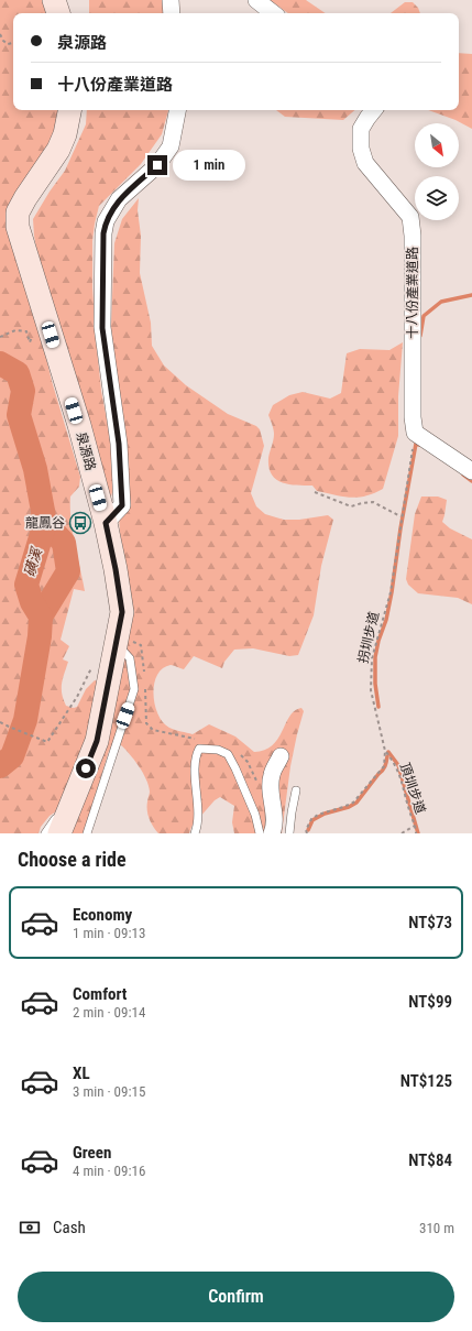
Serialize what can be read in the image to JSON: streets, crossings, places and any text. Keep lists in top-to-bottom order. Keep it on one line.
{"streets":{"street":["十八份產業道路","泉源路"],"path":["拐圳步道","頂圳步道"]},"crossings":[["十八份產業道路","拐圳步道"],["拐圳步道","頂圳步道"]],"water":["磺溪"],"places":{"bus stop":["龍鳳谷"]},"north":"bottom right","page":{"banner":["泉源路","十八份產業道路"],"bubble":"1 min","heading":"Choose a ride","list":[{"name":"Economy","note":"1 min · 09:13","value":"NT$73"},{"name":"Comfort","note":"2 min · 09:14","value":"NT$99"},{"name":"XL","note":"3 min · 09:15","value":"NT$125"},{"name":"Green","note":"4 min · 09:16","value":"NT$84"}],"pay":["Cash","310 m"],"buttons":"Confirm"}}
